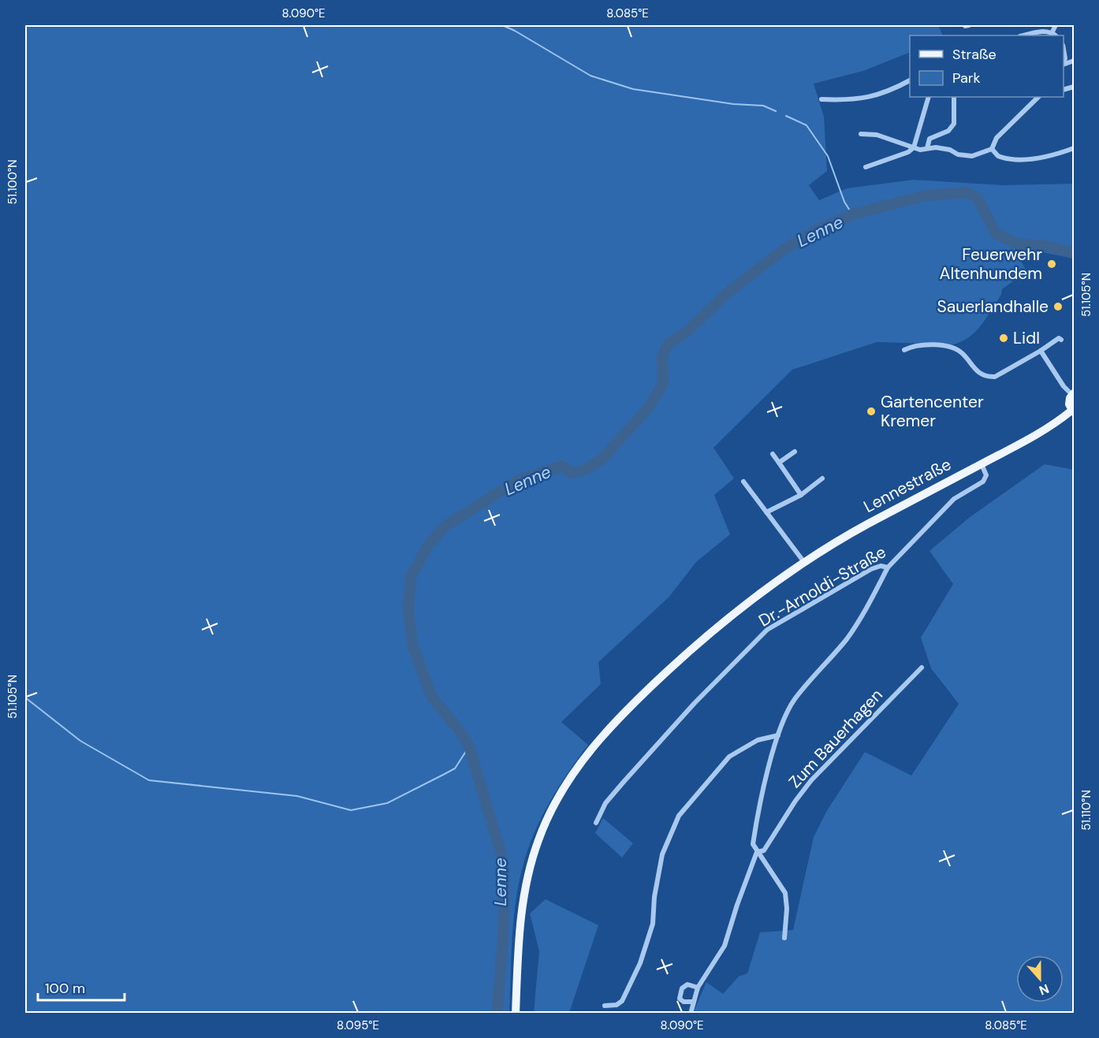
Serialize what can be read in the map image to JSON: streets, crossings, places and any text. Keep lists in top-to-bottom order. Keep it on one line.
{"streets":{"main road":["Lennestraße"],"street":["Dr.-Arnoldi-Straße","Zum Bauerhagen"]},"crossings":[["Lennestraße","Dr.-Arnoldi-Straße"]],"water":["Lenne"],"places":["Feuerwehr Altenhundem","Sauerlandhalle","Lidl","Gartencenter Kremer"],"legend":["Straße","Park"],"scale_bar":"100 m","north":"bottom","coordinates":["8.090°E","8.085°E","51.100°N","51.105°N","51.110°N","8.095°E"]}
